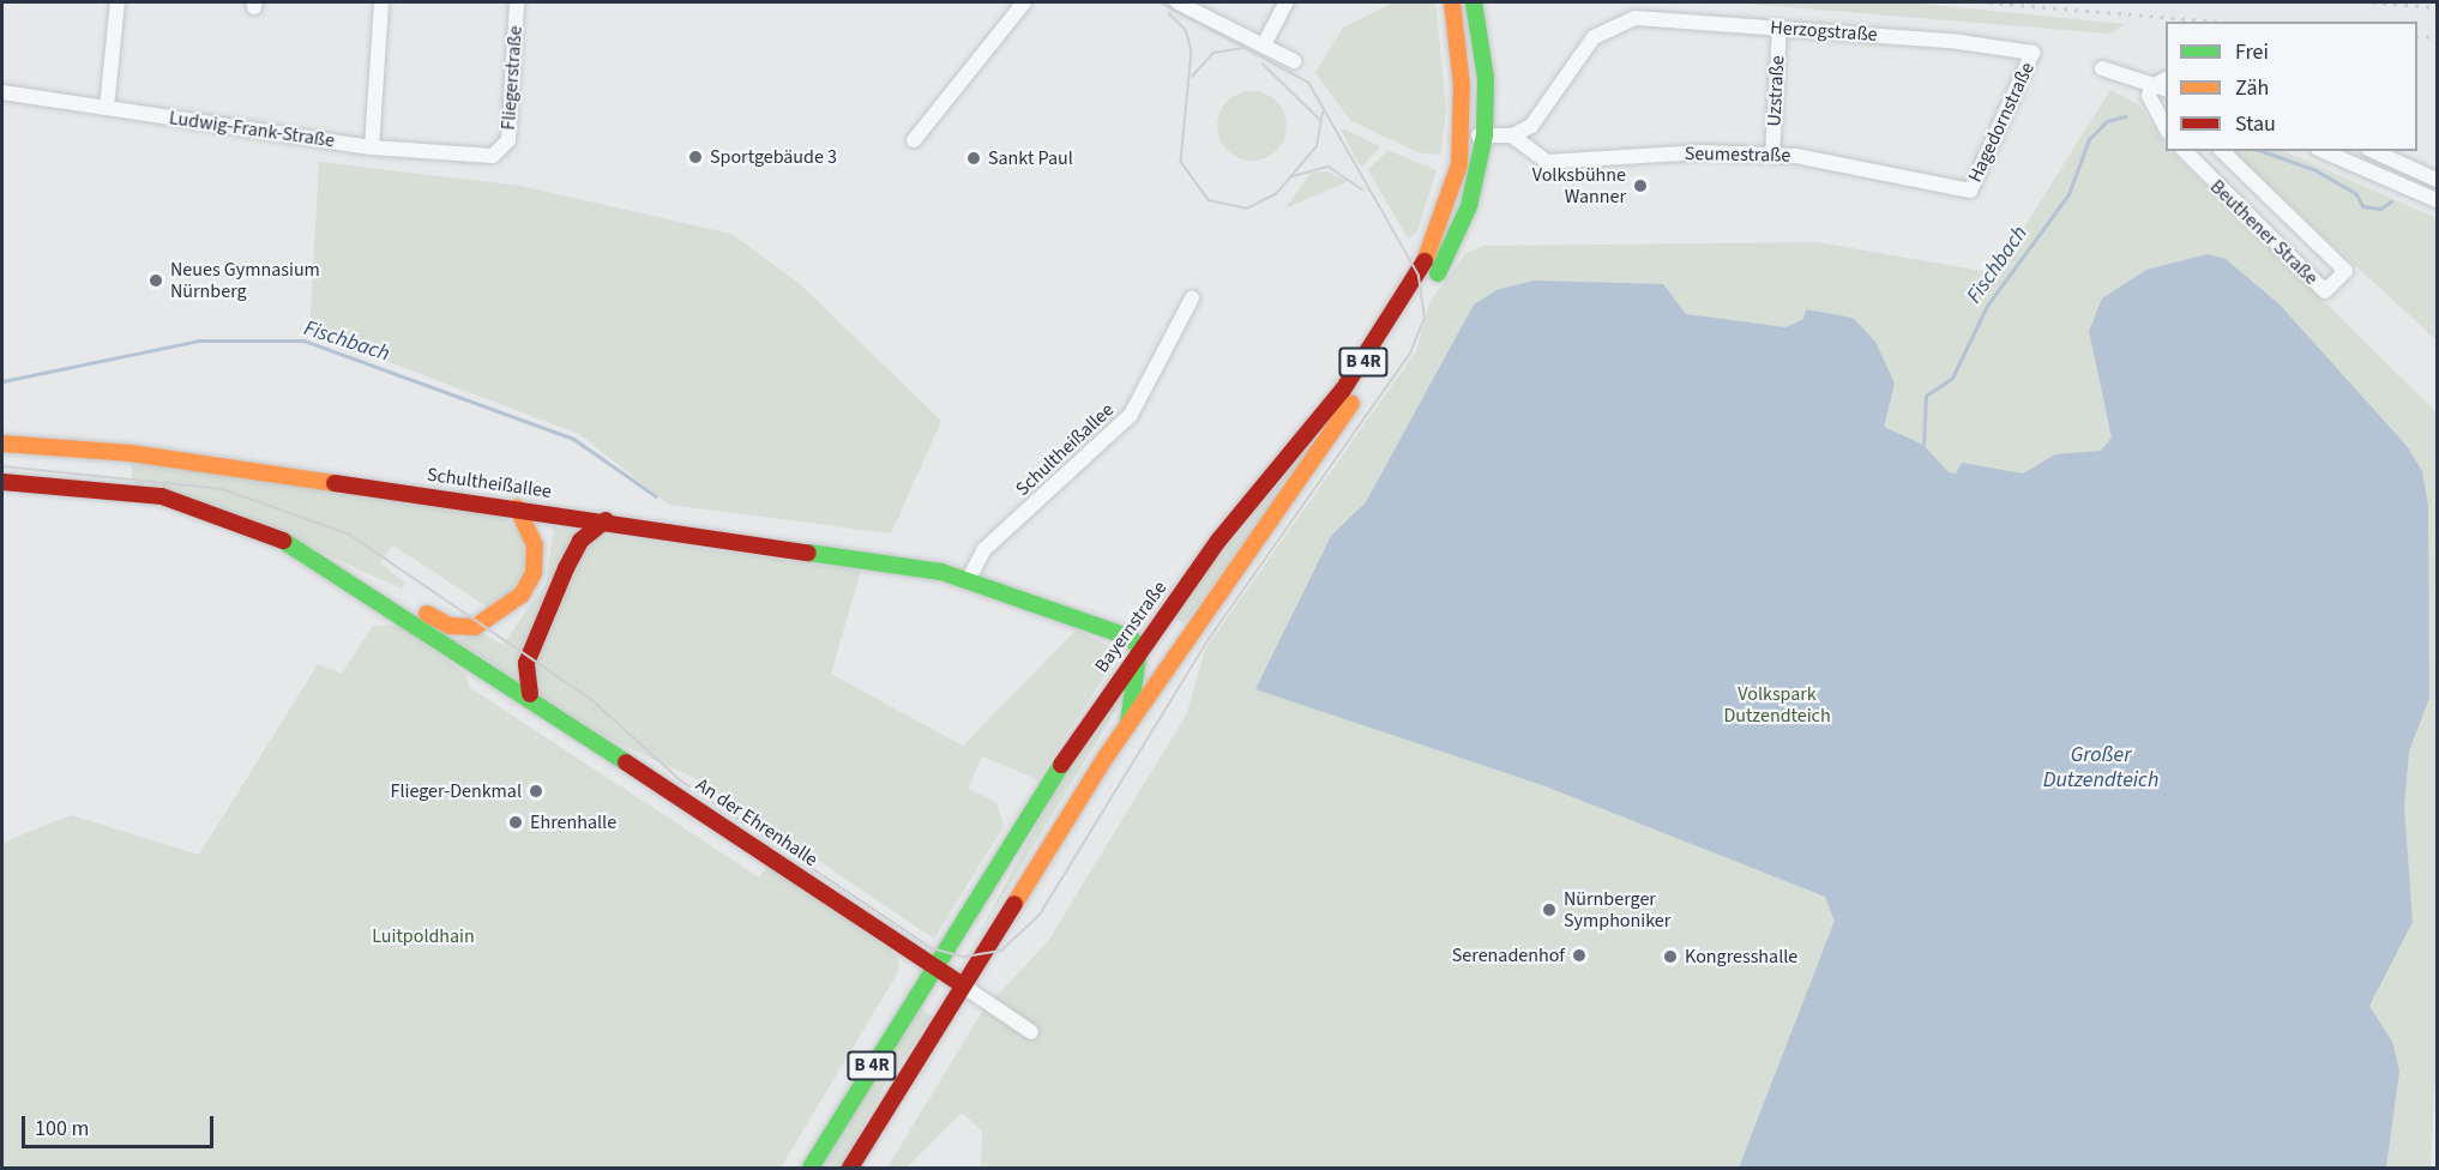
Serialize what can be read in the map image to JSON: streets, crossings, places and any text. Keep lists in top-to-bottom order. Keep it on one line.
{"streets":{"main road":["B 4R","Schultheißallee","Bayernstraße","An der Ehrenhalle"],"street":["Herzogstraße","Fliegerstraße","Uzstraße","Hagedornstraße","Ludwig-Frank-Straße","Seumestraße","Beuthener Straße"]},"crossings":[["Herzogstraße","Uzstraße"],["Herzogstraße","Hagedornstraße"],["Herzogstraße","Seumestraße"],["Fliegerstraße","Ludwig-Frank-Straße"],["Uzstraße","Seumestraße"],["Hagedornstraße","Seumestraße"],["B 4R","Bayernstraße"],["B 4R","An der Ehrenhalle"],["Schultheißallee","Bayernstraße"],["Bayernstraße","An der Ehrenhalle"]],"water":["Fischbach","Großer Dutzendteich"],"parks":["Volkspark Dutzendteich","Luitpoldhain"],"places":["Sportgebäude 3","Sankt Paul","Volksbühne Wanner","Neues Gymnasium Nürnberg","Flieger-Denkmal","Ehrenhalle","Nürnberger Symphoniker","Serenadenhof","Kongresshalle"],"legend":["Frei","Zäh","Stau"],"scale_bar":"100 m"}
